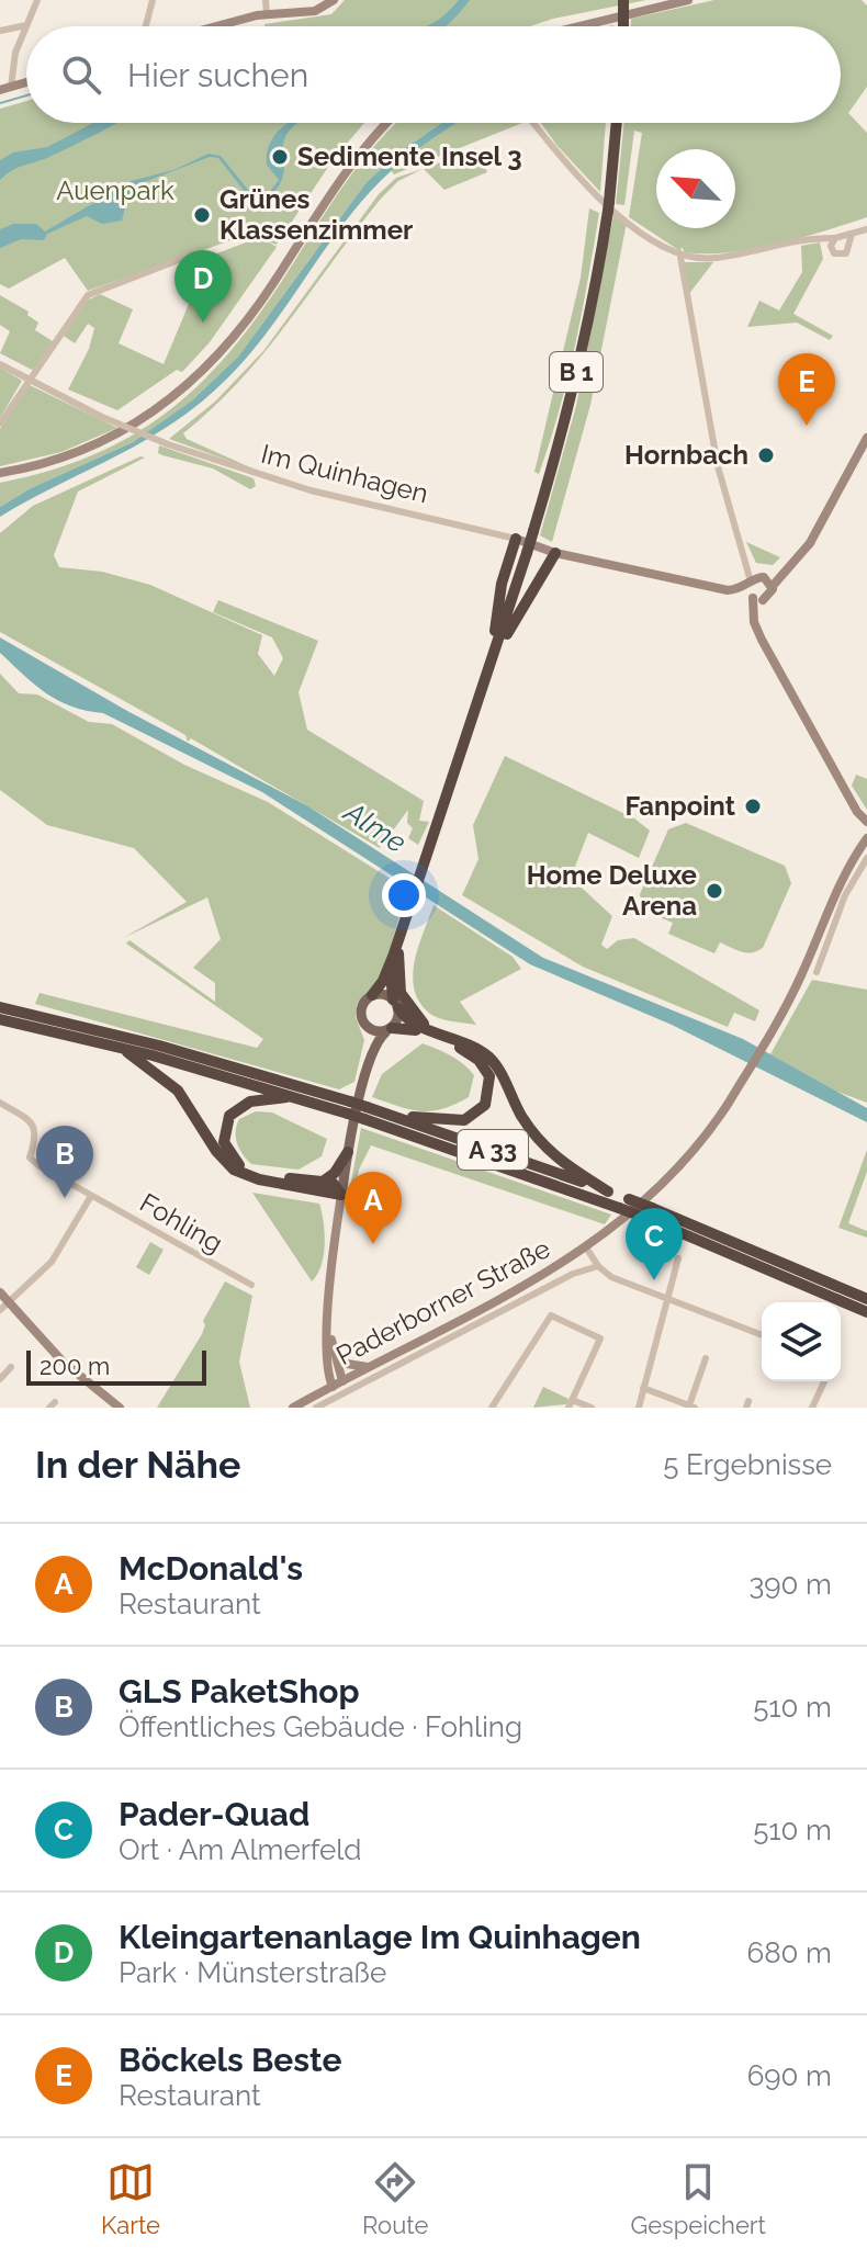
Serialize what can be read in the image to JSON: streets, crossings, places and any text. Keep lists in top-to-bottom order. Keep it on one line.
{"streets":{"highway":["B 1","A 33"],"street":["Im Quinhagen","Fohling","Paderborner Straße"]},"crossings":[["B 1","Im Quinhagen"]],"water":["Alme"],"parks":["Auenpark"],"places":["Sedimente Insel 3","Grünes Klassenzimmer","Hornbach","Fanpoint","Home Deluxe Arena"],"scale_bar":"200 m","north":"top left","page":{"search":"Hier suchen","pins":["D","E","B","A","C"],"scale":"200 m","heading":["In der Nähe","5 Ergebnisse"],"list":[{"mark":"A","name":"McDonald's","note":"Restaurant","value":"390 m"},{"mark":"B","name":"GLS PaketShop","note":"Öffentliches Gebäude · Fohling","value":"510 m"},{"mark":"C","name":"Pader-Quad","note":"Ort · Am Almerfeld","value":"510 m"},{"mark":"D","name":"Kleingartenanlage Im Quinhagen","note":"Park · Münsterstraße","value":"680 m"},{"mark":"E","name":"Böckels Beste","note":"Restaurant","value":"690 m"}],"nav":["Karte","Route","Gespeichert"]}}
